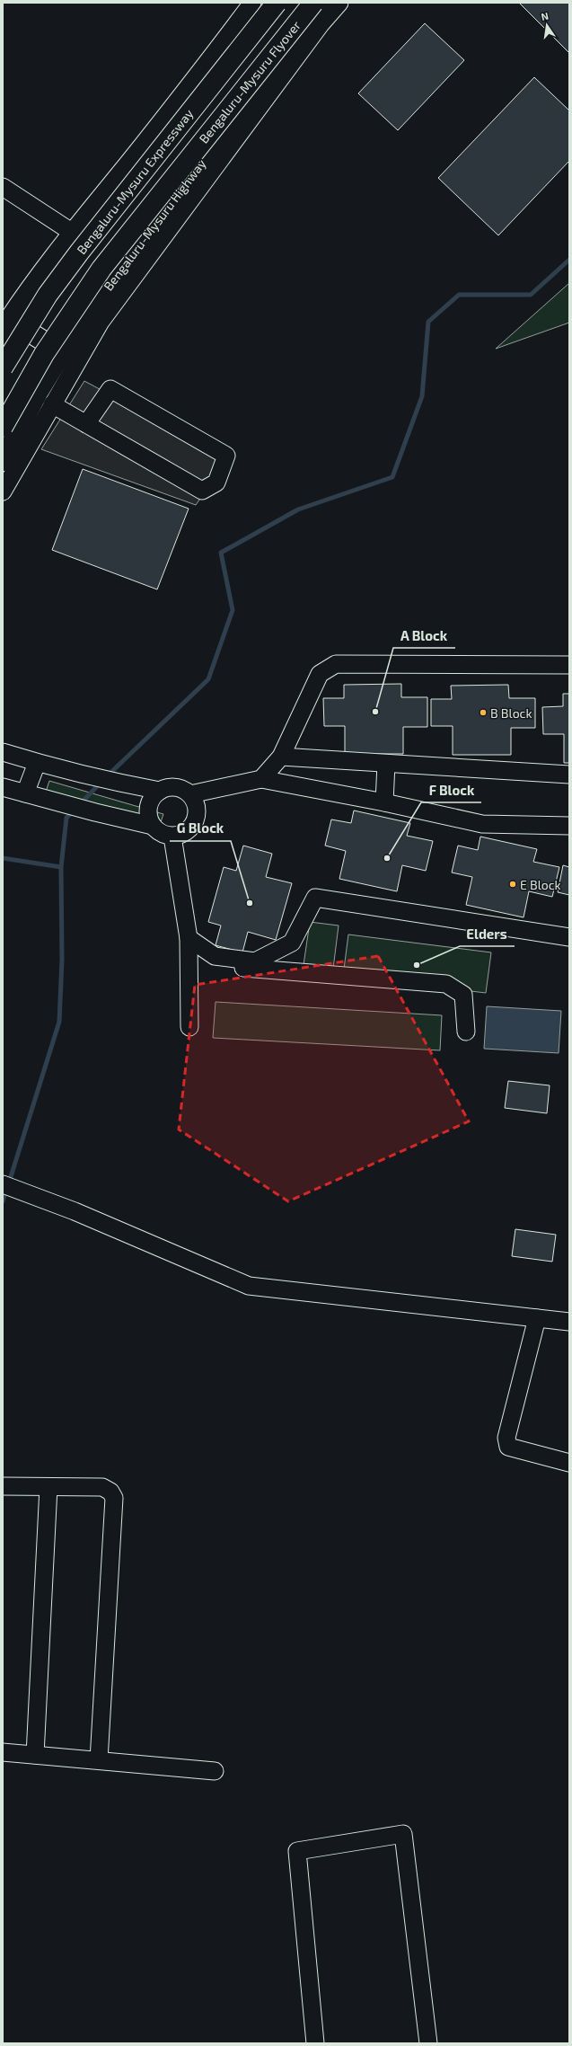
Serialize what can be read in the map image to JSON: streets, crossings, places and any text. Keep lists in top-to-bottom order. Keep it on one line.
{"streets":{"highway":["Bengaluru-Mysuru Flyover","Bengaluru-Mysuru Expressway","Bengaluru-Mysuru Highway"]},"places":["A Block","B Block","F Block","E Block","G Block","Elders"],"north":"top"}
